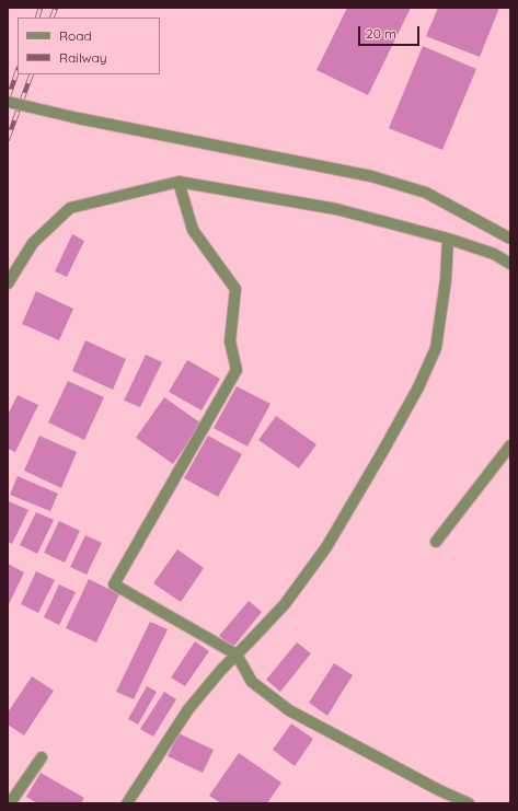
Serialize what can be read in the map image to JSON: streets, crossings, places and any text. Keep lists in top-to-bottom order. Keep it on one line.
{"legend":["Road","Railway"],"scale_bar":"20 m"}
